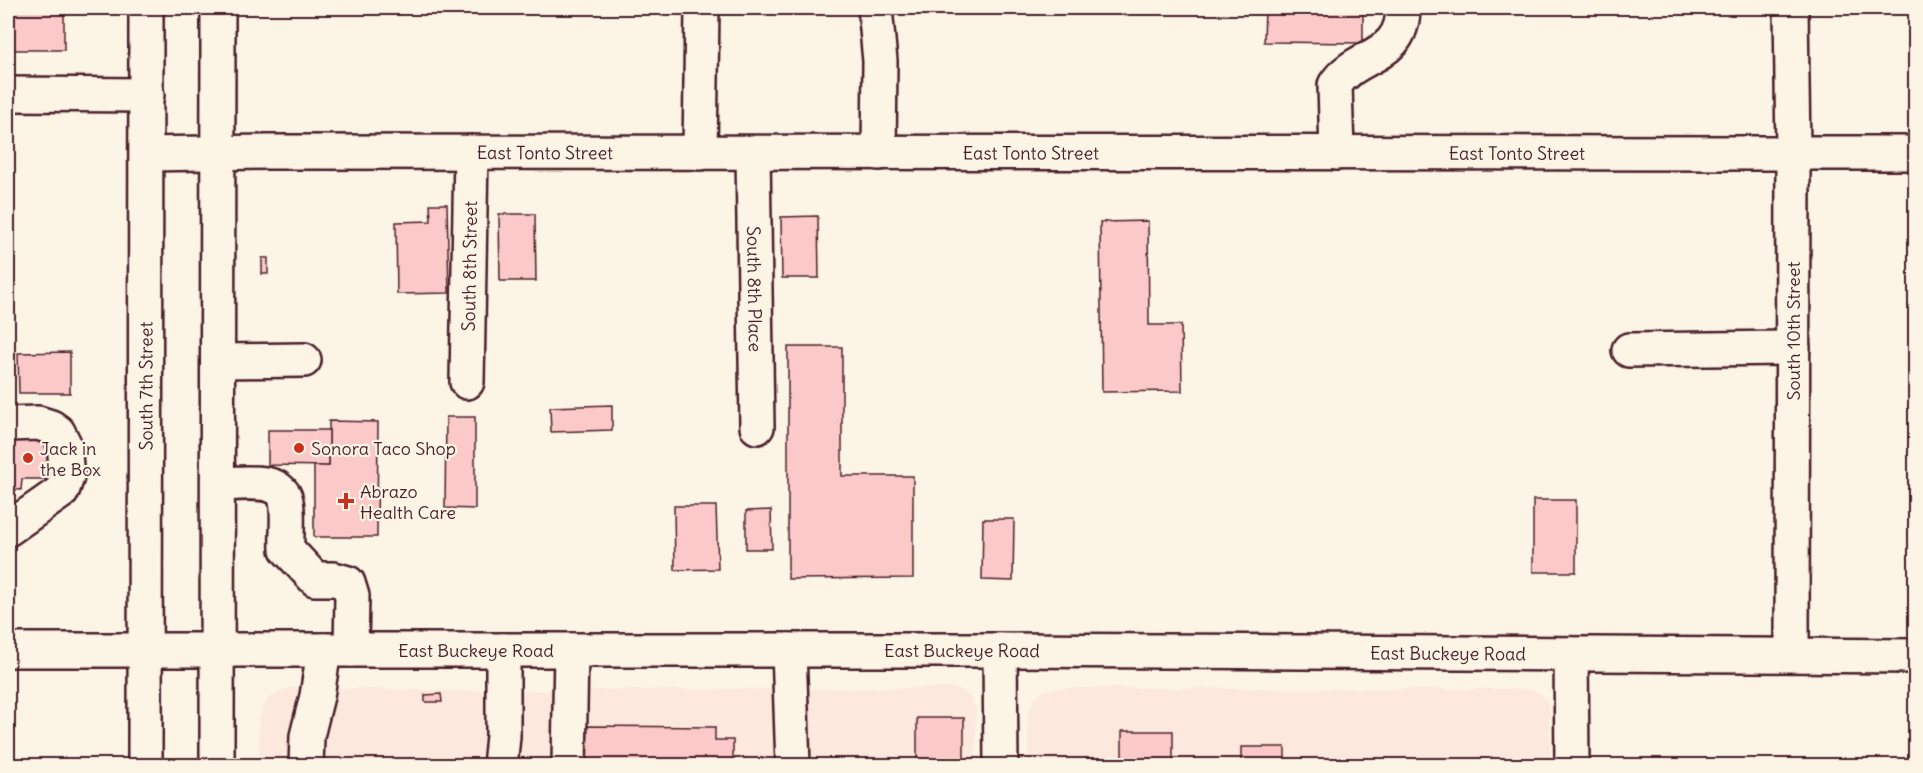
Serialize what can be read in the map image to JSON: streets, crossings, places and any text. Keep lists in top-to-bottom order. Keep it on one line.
{"streets":{"main road":["East Tonto Street","South 8th Street","South 8th Place","South 10th Street","South 7th Street","East Buckeye Road"]},"crossings":[["East Tonto Street","South 8th Street"],["East Tonto Street","South 8th Place"],["East Tonto Street","South 10th Street"],["East Tonto Street","South 7th Street"],["South 10th Street","East Buckeye Road"],["South 7th Street","East Buckeye Road"]],"places":{"other":["Sonora Taco Shop","Jack in the Box"],"health":["Abrazo Health Care"]}}
